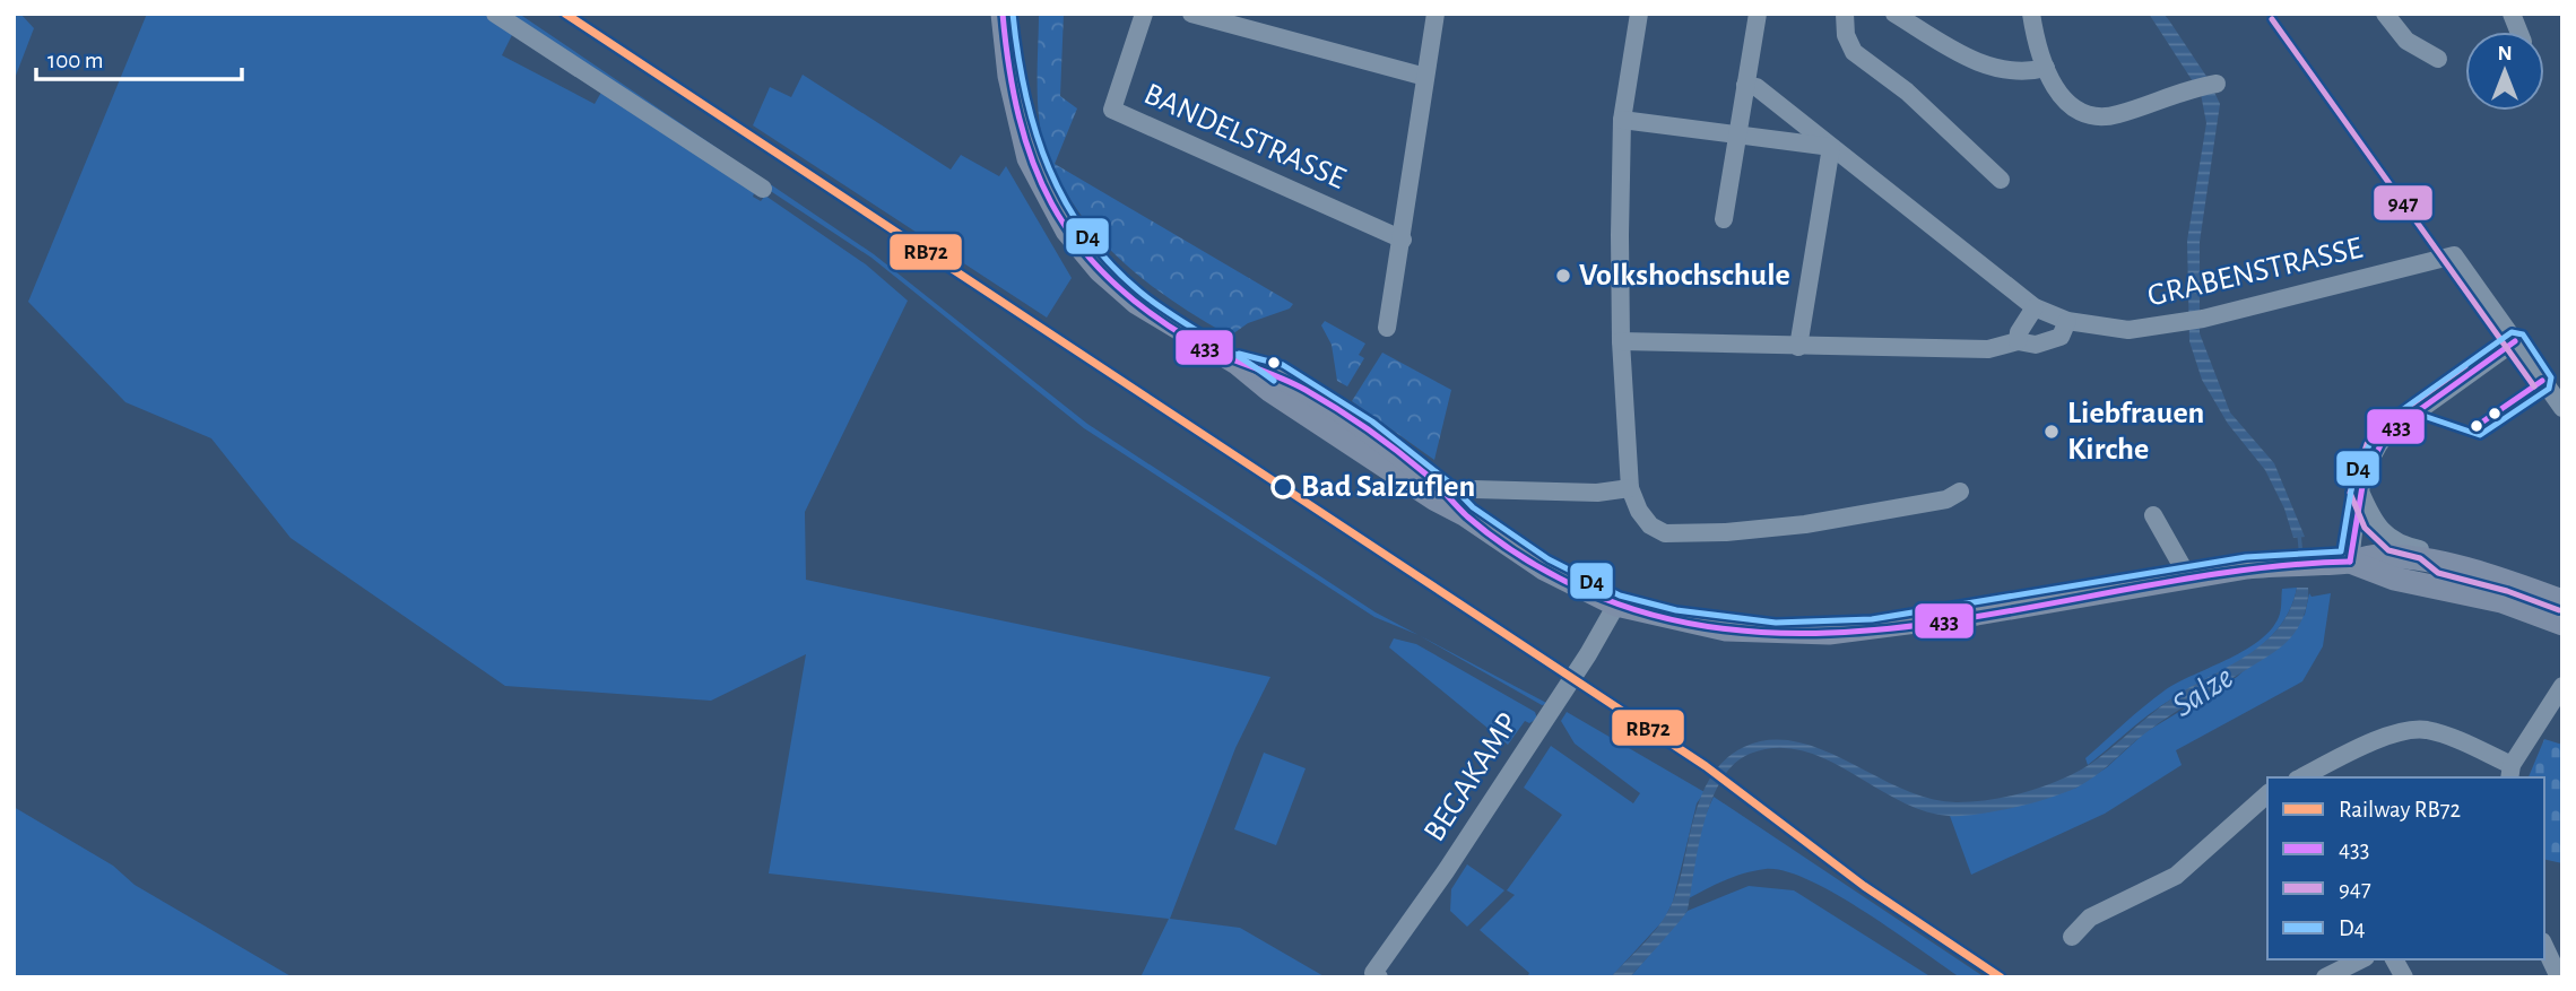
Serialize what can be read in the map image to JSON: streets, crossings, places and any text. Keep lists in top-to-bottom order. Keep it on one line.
{"streets":{"street":["BANDELSTRASSE","GRABENSTRASSE","BEGAKAMP"]},"water":["Salze"],"places":["Volkshochschule","Liebfrauen Kirche","Bad Salzuflen"],"lines":["rail line RB72","transit line 433","transit line D4","transit line 947"],"legend":["Railway RB72","433","947","D4"],"scale_bar":"100 m","north":"top"}
